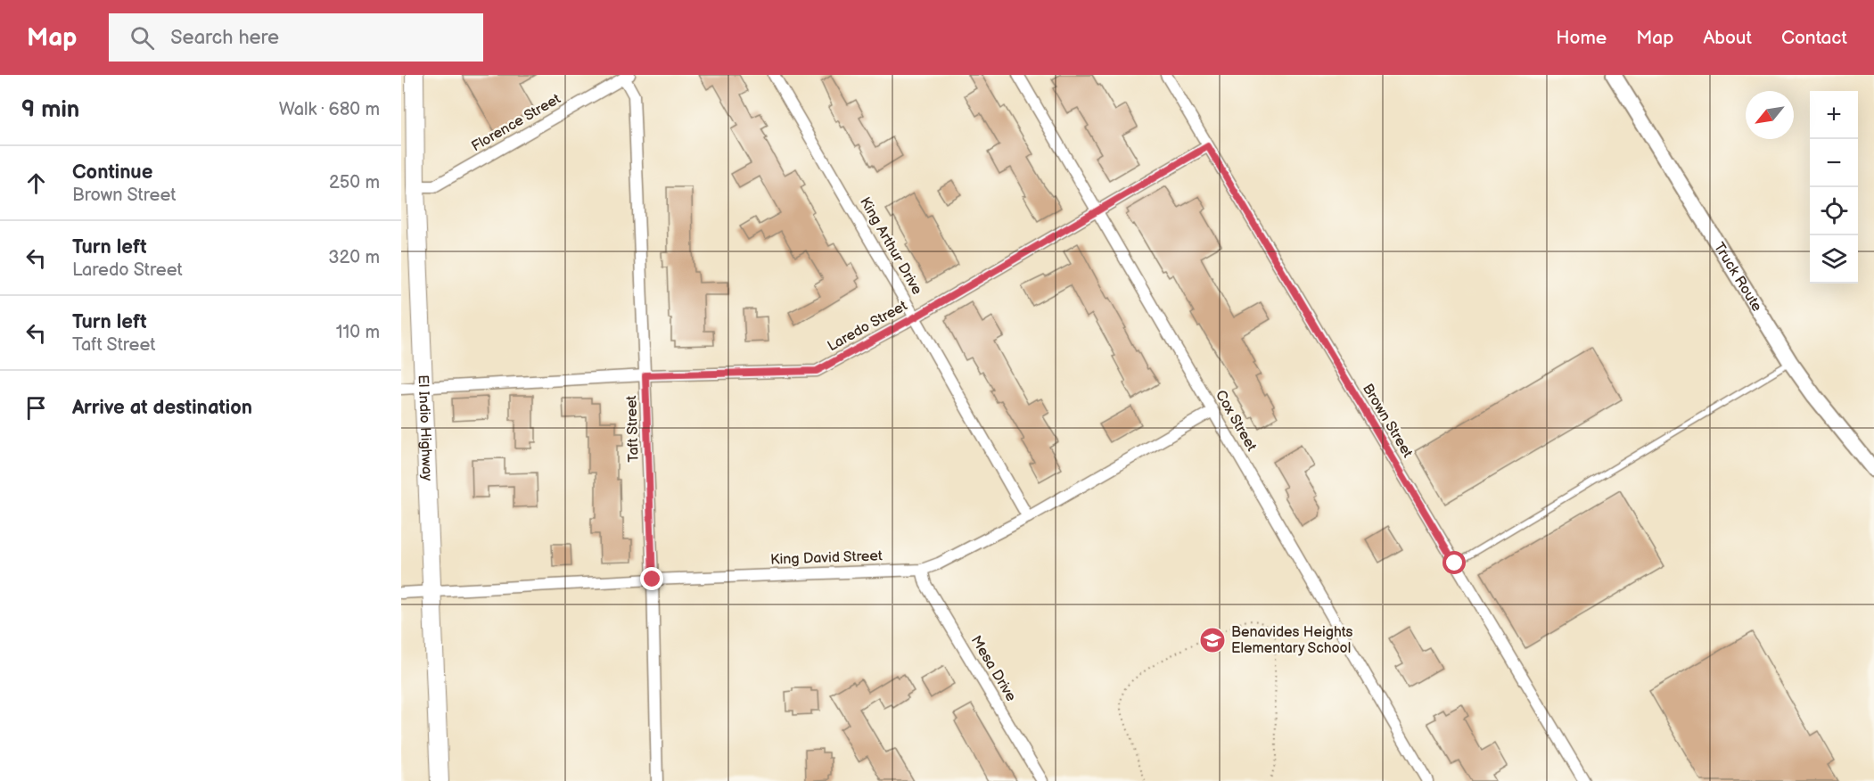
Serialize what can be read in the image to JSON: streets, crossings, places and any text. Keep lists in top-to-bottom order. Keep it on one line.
{"streets":{"main road":["El Indio Highway"],"street":["Florence Street","King Arthur Drive","Truck Route","Laredo Street","Cox Street","Brown Street","Taft Street","King David Street","Mesa Drive"]},"crossings":[["Florence Street","El Indio Highway"],["Florence Street","Taft Street"],["King Arthur Drive","Laredo Street"],["King Arthur Drive","King David Street"],["Laredo Street","Cox Street"],["Laredo Street","Brown Street"],["Laredo Street","El Indio Highway"],["Laredo Street","Taft Street"],["Cox Street","King David Street"],["El Indio Highway","King David Street"],["Taft Street","King David Street"],["King David Street","Mesa Drive"]],"places":{"school or university":["Benavides Heights Elementary School"]},"north":"bottom left","page":{"header":"Map","search":"Search here","nav":["Home","Map","About","Contact"],"heading":["9 min","Walk · 680 m"],"map_buttons":["+","−"],"list":[["Continue","Brown Street","250 m"],["Turn left","Laredo Street","320 m"],["Turn left","Taft Street","110 m"],"Arrive at destination"]}}
